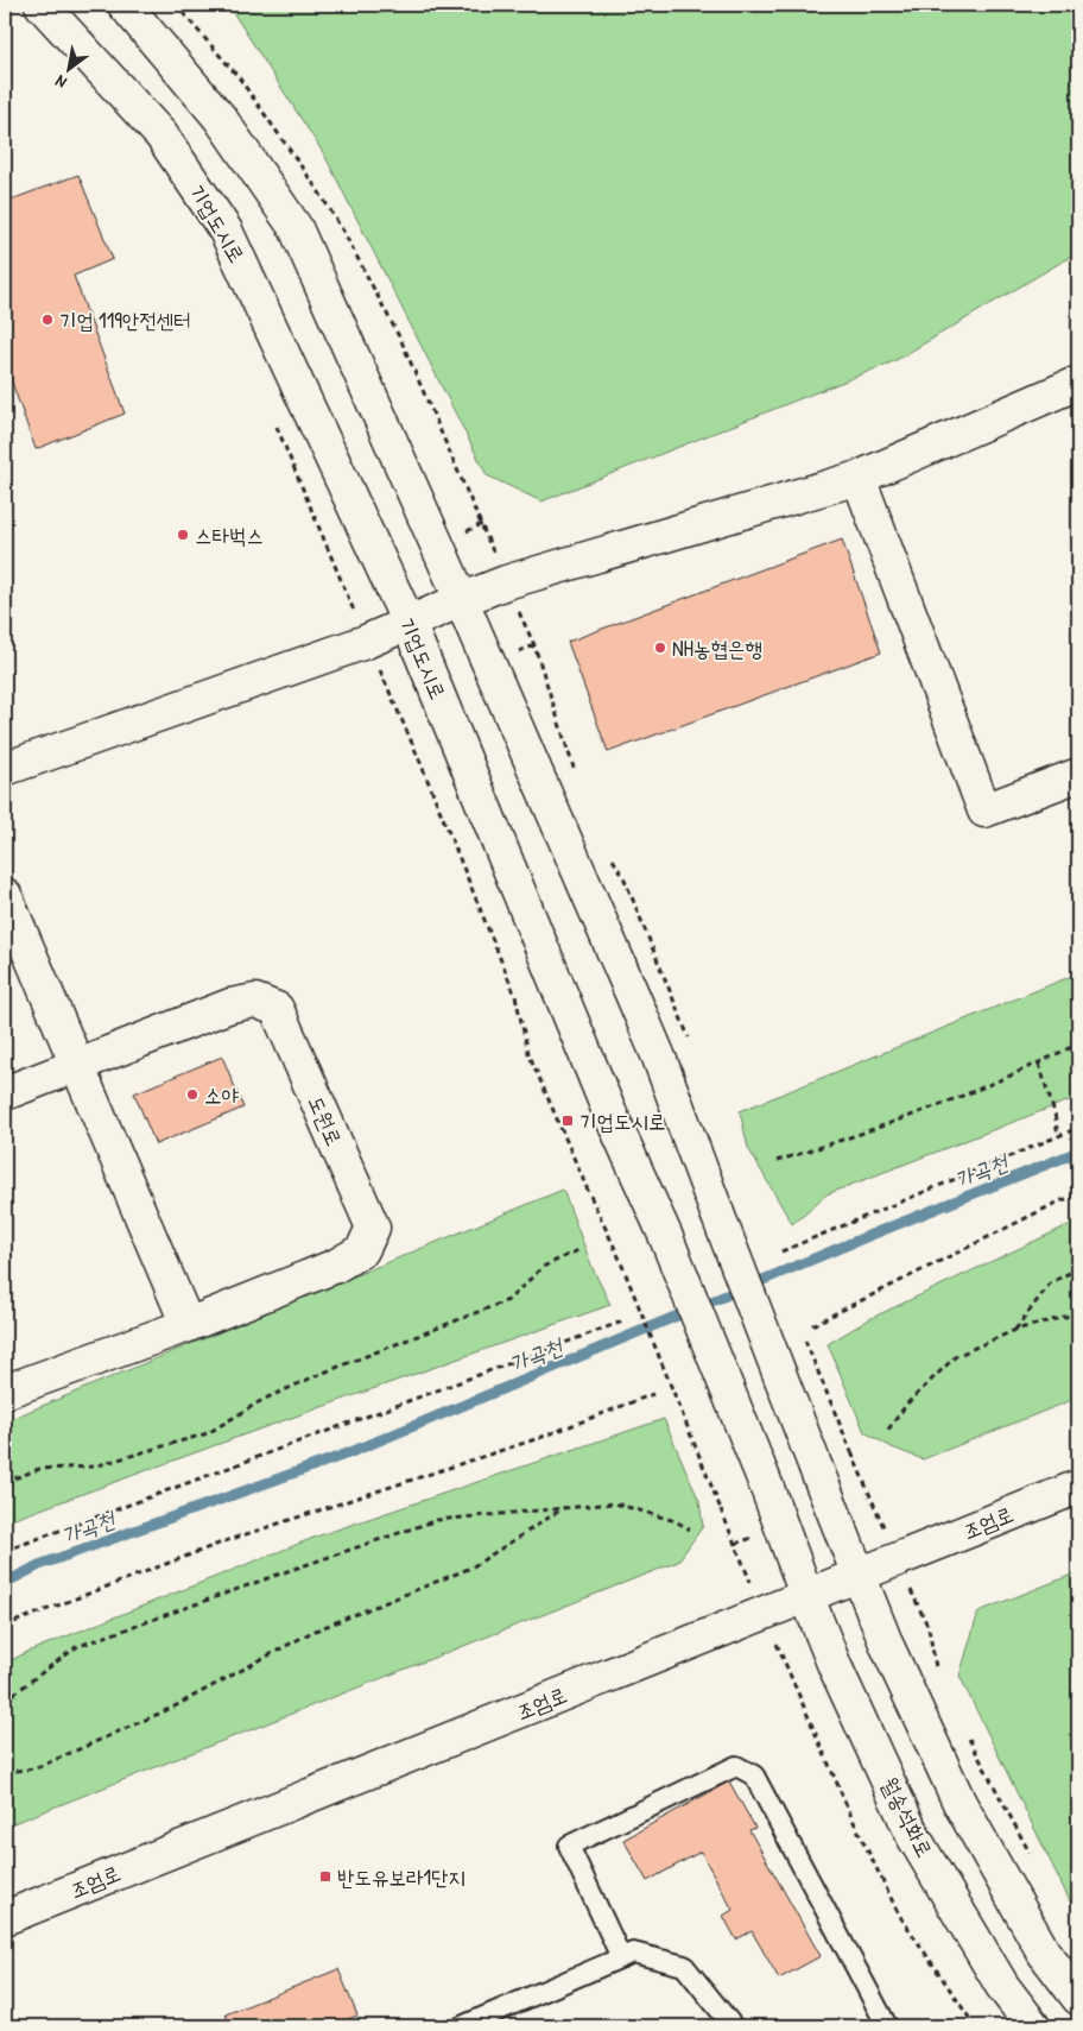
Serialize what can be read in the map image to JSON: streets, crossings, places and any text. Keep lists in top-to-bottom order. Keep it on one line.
{"streets":{"street":["기업도시로","도원로","조엄로","월송석화로"]},"crossings":[["기업도시로","조엄로"],["기업도시로","월송석화로"],["조엄로","월송석화로"]],"water":["가곡천"],"places":{"other":["기업 119안전센터","스타벅스","NH농협은행","소야"],"transit":["기업도시로","반도유보라1단지"]},"north":"bottom left"}
